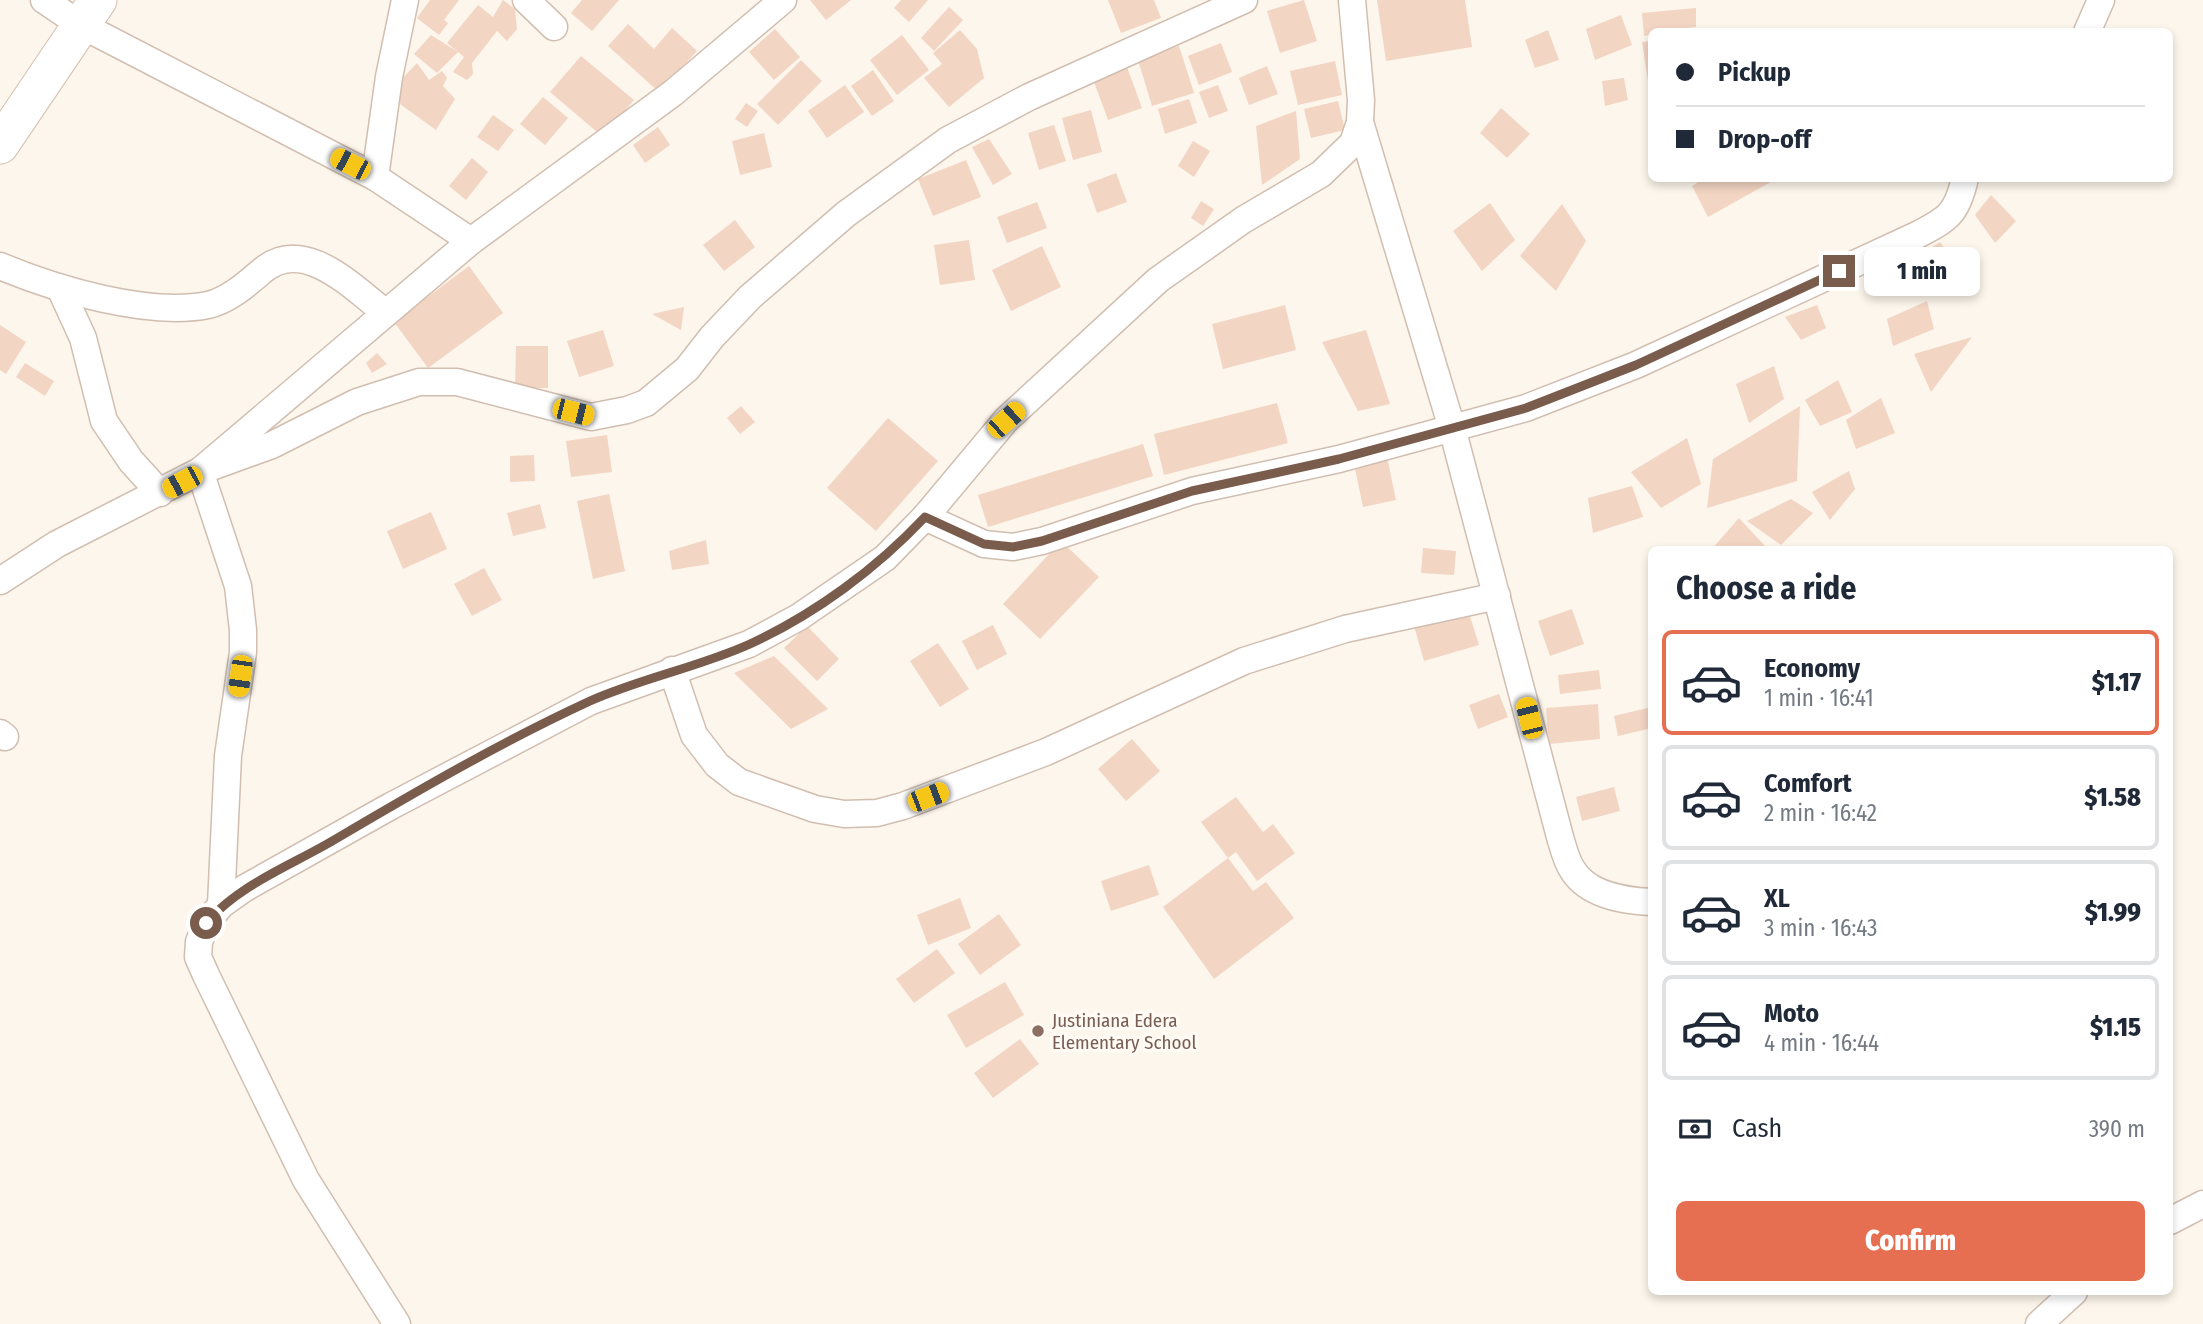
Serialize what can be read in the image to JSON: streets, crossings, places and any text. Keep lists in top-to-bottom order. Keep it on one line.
{"places":["Justiniana Edera Elementary School"],"page":{"banner":["Pickup","Drop-off"],"bubble":"1 min","heading":"Choose a ride","list":[{"name":"Economy","note":"1 min · 16:41","value":"$1.17"},{"name":"Comfort","note":"2 min · 16:42","value":"$1.58"},{"name":"XL","note":"3 min · 16:43","value":"$1.99"},{"name":"Moto","note":"4 min · 16:44","value":"$1.15"}],"pay":["Cash","390 m"],"buttons":"Confirm"}}
